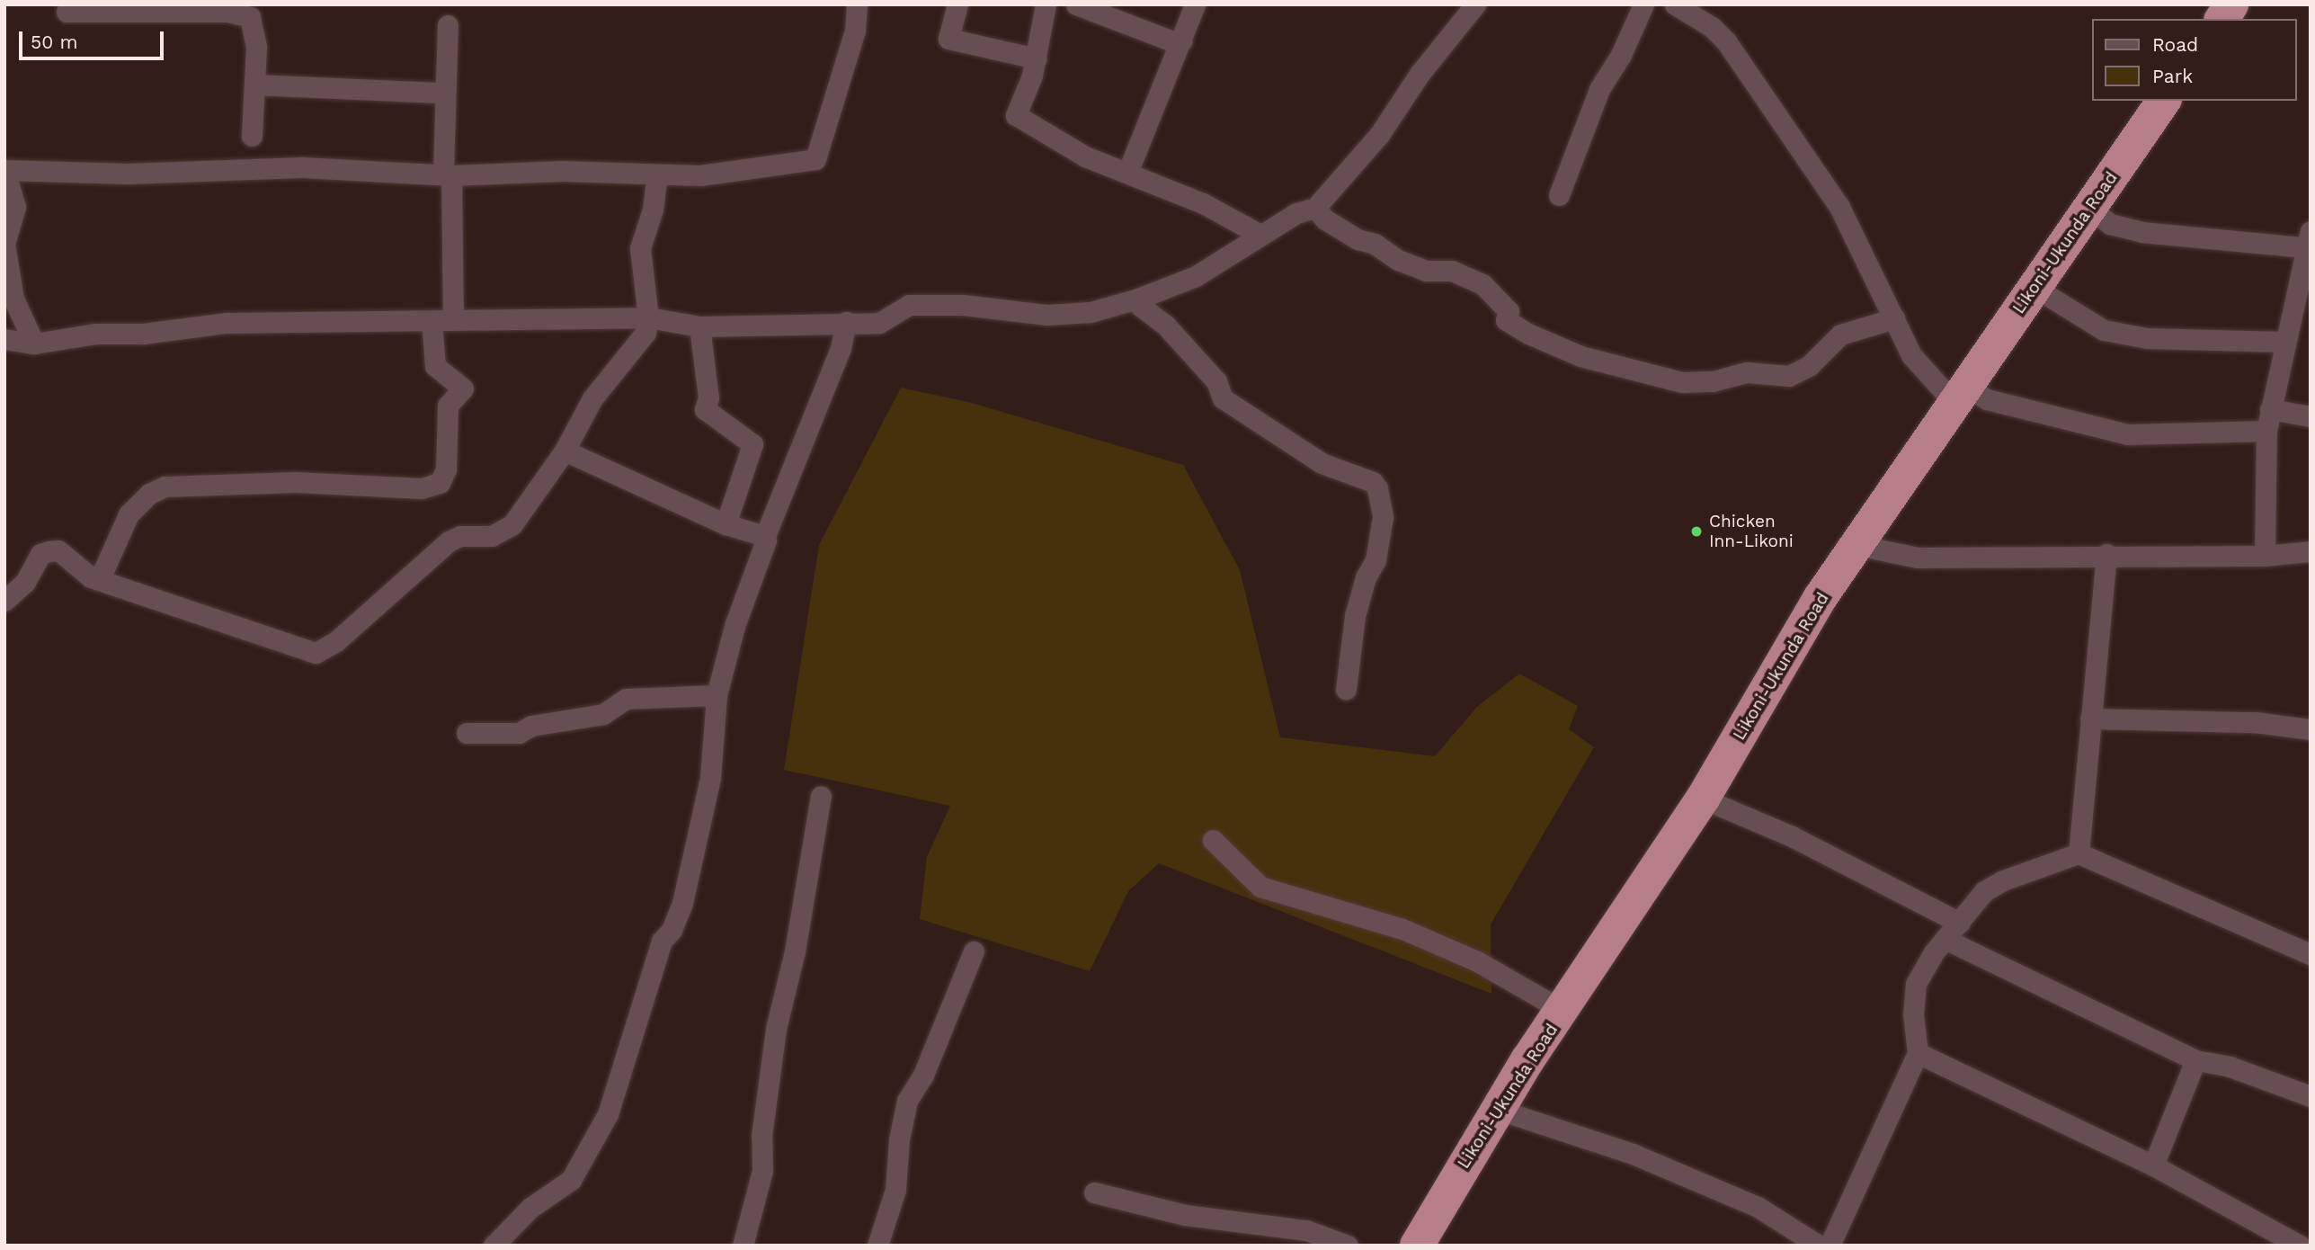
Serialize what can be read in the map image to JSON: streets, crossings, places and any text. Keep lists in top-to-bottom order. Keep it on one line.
{"streets":{"highway":["Likoni-Ukunda Road"]},"places":["Chicken Inn-Likoni"],"legend":["Road","Park"],"scale_bar":"50 m"}
